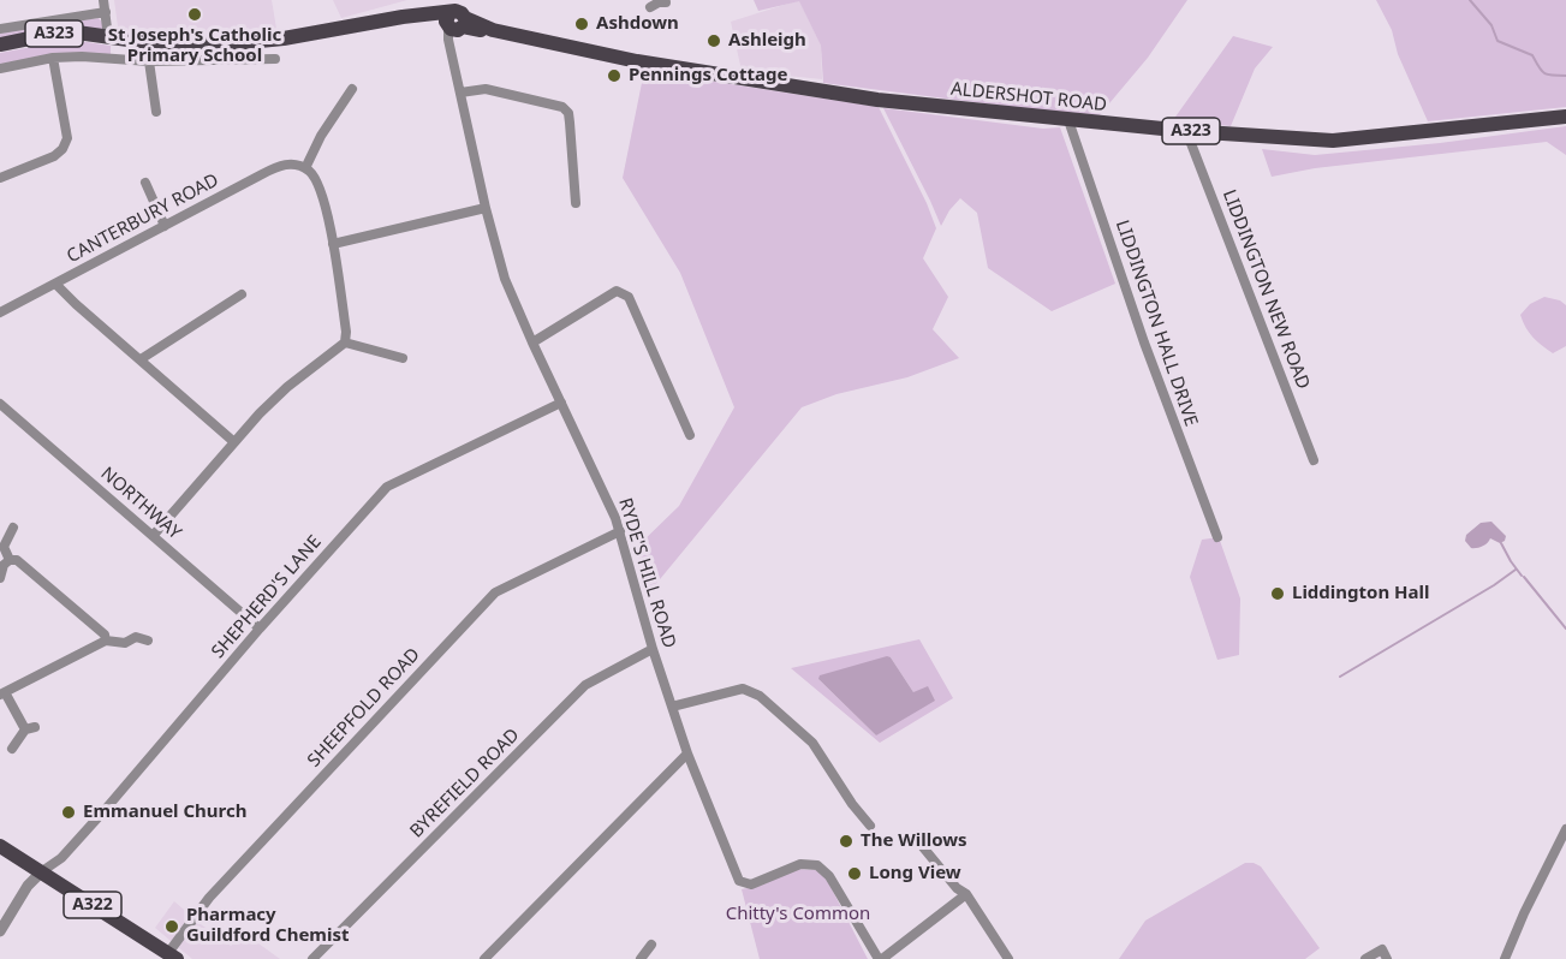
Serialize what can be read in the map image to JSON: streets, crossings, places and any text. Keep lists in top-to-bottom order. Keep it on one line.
{"streets":{"main road":["A323","ALDERSHOT ROAD","A322"],"street":["CANTERBURY ROAD","LIDDINGTON NEW ROAD","LIDDINGTON HALL DRIVE","NORTHWAY","RYDE'S HILL ROAD","SHEPHERD'S LANE","SHEEPFOLD ROAD","BYREFIELD ROAD"]},"crossings":[["ALDERSHOT ROAD","LIDDINGTON NEW ROAD"],["ALDERSHOT ROAD","LIDDINGTON HALL DRIVE"],["ALDERSHOT ROAD","RYDE'S HILL ROAD"],["NORTHWAY","SHEPHERD'S LANE"],["RYDE'S HILL ROAD","SHEPHERD'S LANE"],["RYDE'S HILL ROAD","SHEEPFOLD ROAD"],["RYDE'S HILL ROAD","BYREFIELD ROAD"],["SHEPHERD'S LANE","A322"],["SHEEPFOLD ROAD","A322"]],"parks":["Chitty's Common"],"places":["St Joseph's Catholic Primary School","Ashdown","Ashleigh","Pennings Cottage","Liddington Hall","Emmanuel Church","The Willows","Long View","Pharmacy Guildford Chemist"]}
